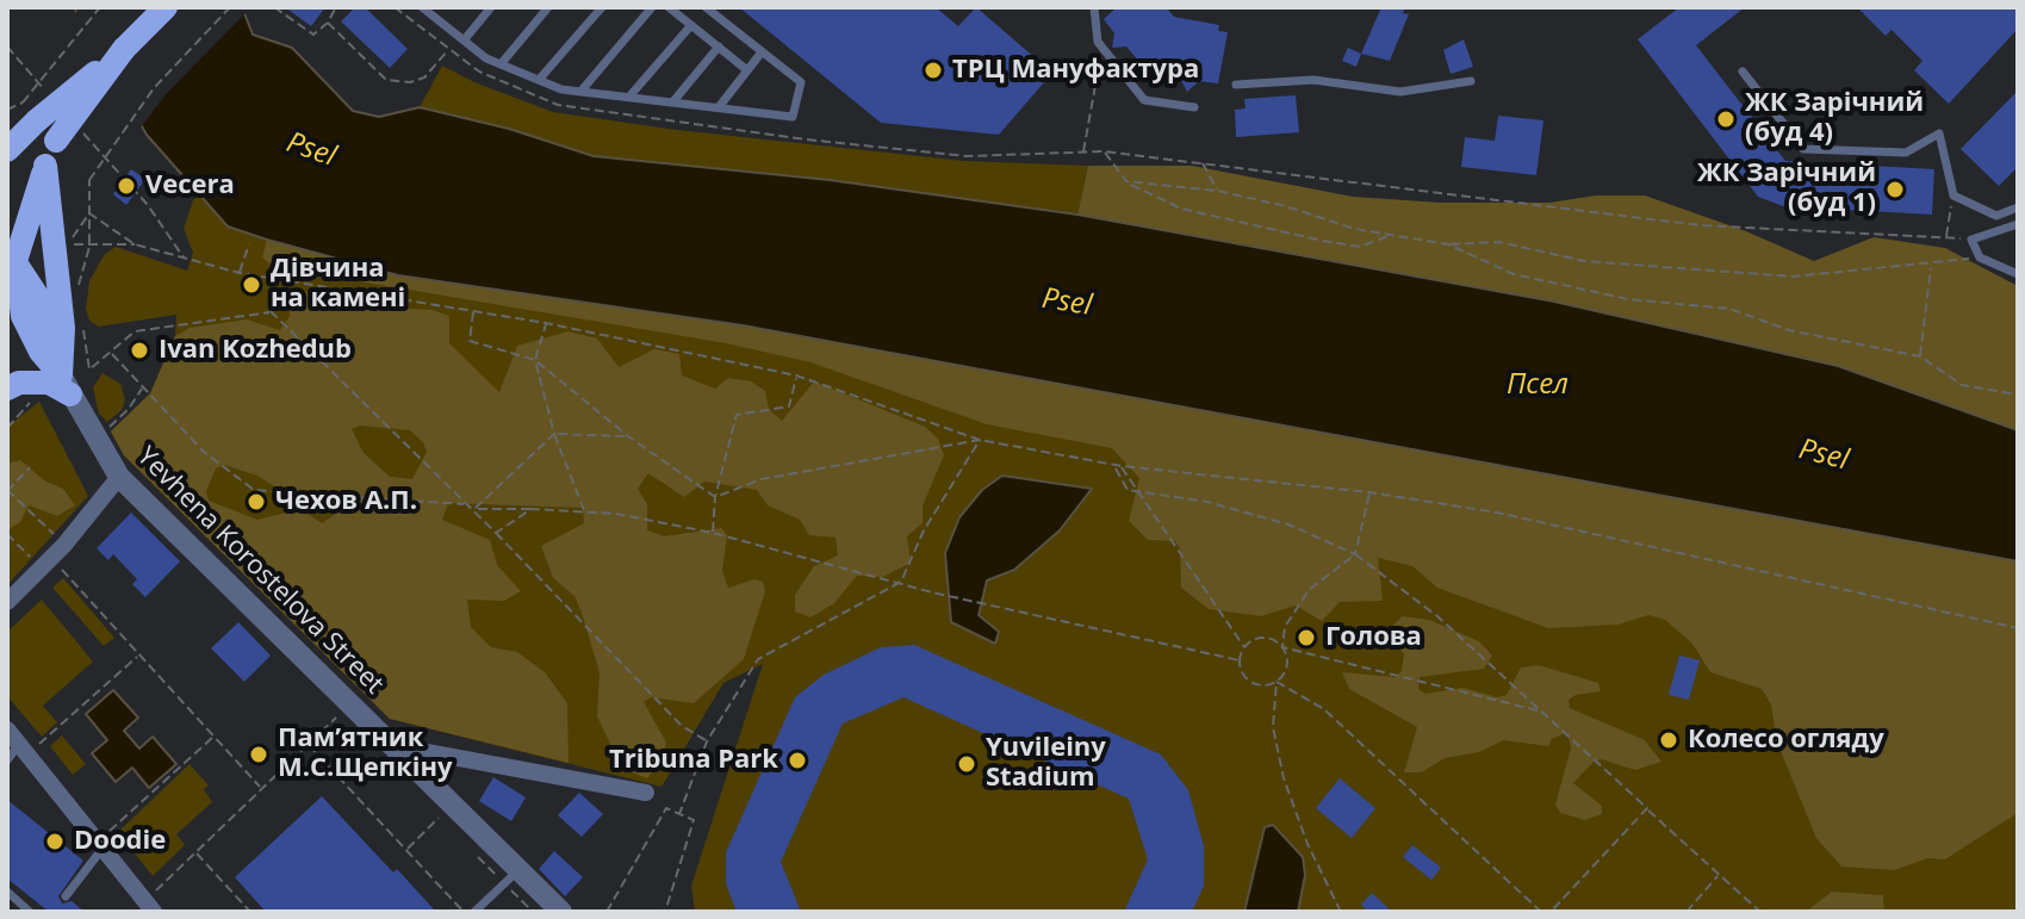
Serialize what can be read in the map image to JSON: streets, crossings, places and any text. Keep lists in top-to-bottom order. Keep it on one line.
{"streets":{"street":["Yevhena Korostelova Street"]},"water":["Psel","Псел"],"places":["ТРЦ Мануфактура","ЖК Зарічний (буд 4)","Vecera","ЖК Зарічний (буд 1)","Дівчина на камені","Ivan Kozhedub","Чехов А.П.","Голова","Колесо огляду","Пам’ятник М.С.Щепкіну","Tribuna Park","Yuvileiny Stadium","Doodie"]}
